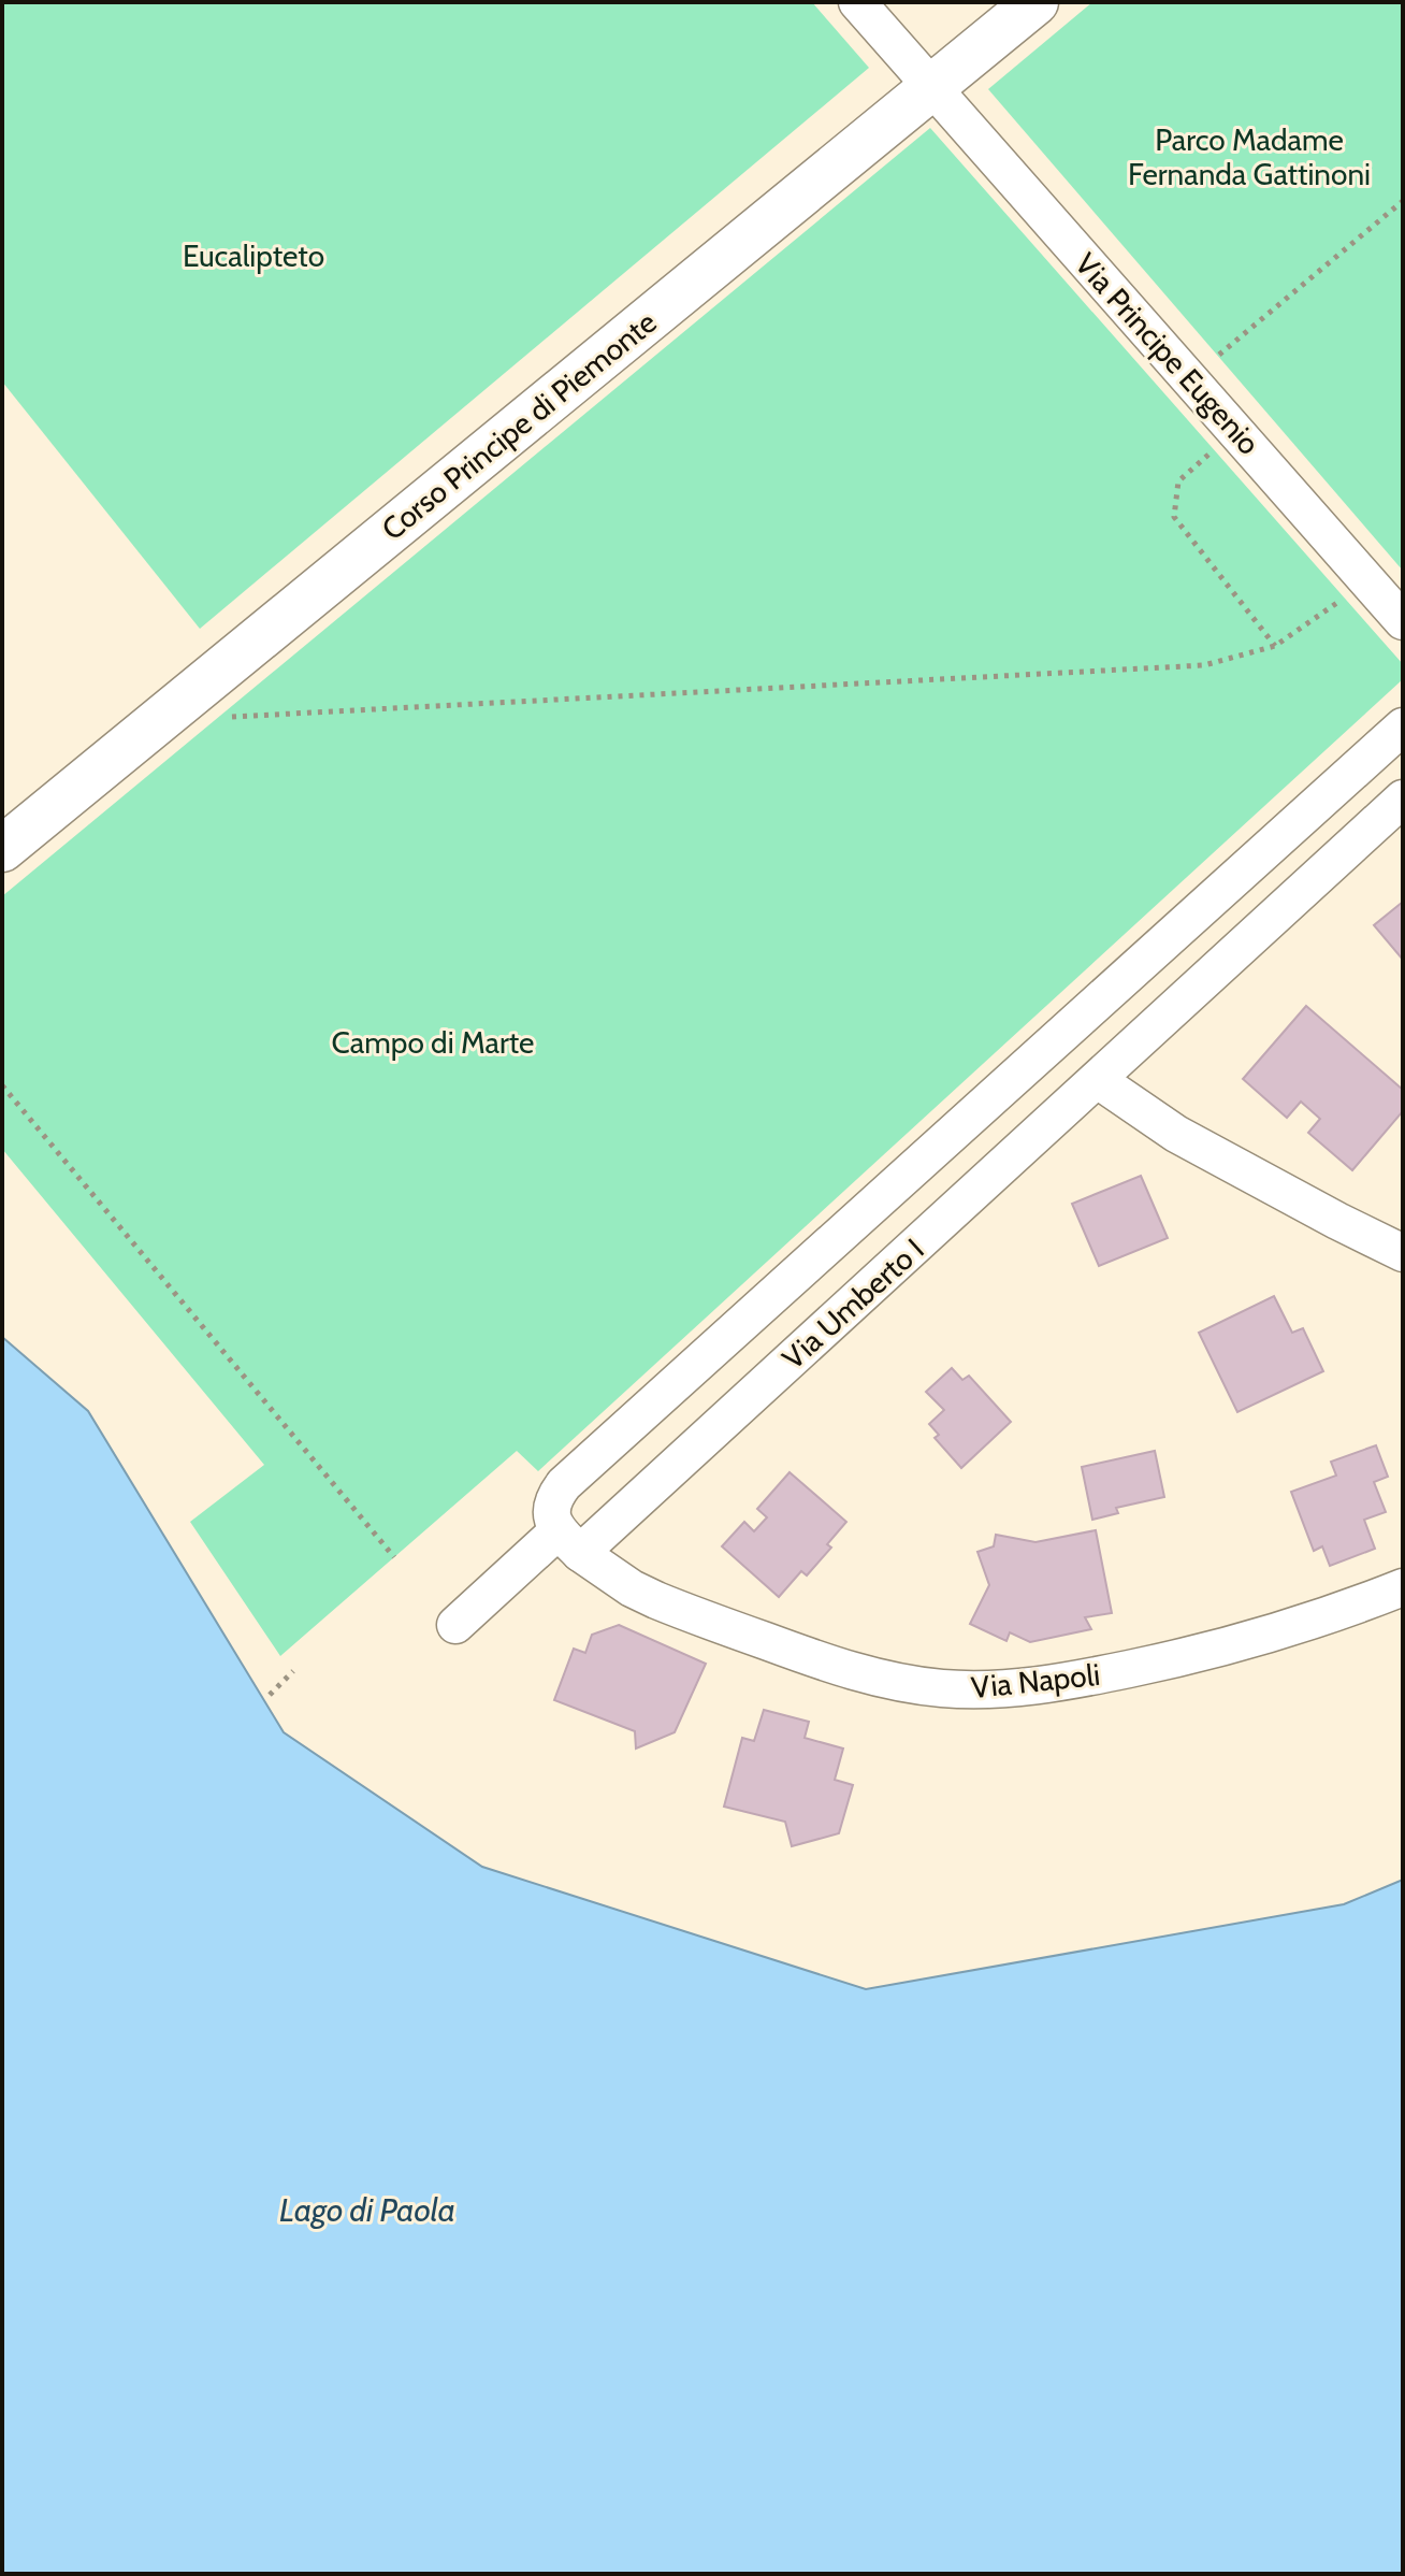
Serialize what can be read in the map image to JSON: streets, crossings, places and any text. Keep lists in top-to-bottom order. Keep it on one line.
{"streets":{"street":["Via Principe Eugenio","Corso Principe di Piemonte","Via Umberto I","Via Napoli"]},"crossings":[["Via Principe Eugenio","Corso Principe di Piemonte"],["Via Umberto I","Via Napoli"]],"water":["Lago di Paola"],"parks":["Parco Madame Fernanda Gattinoni","Eucalipteto","Campo di Marte"]}
